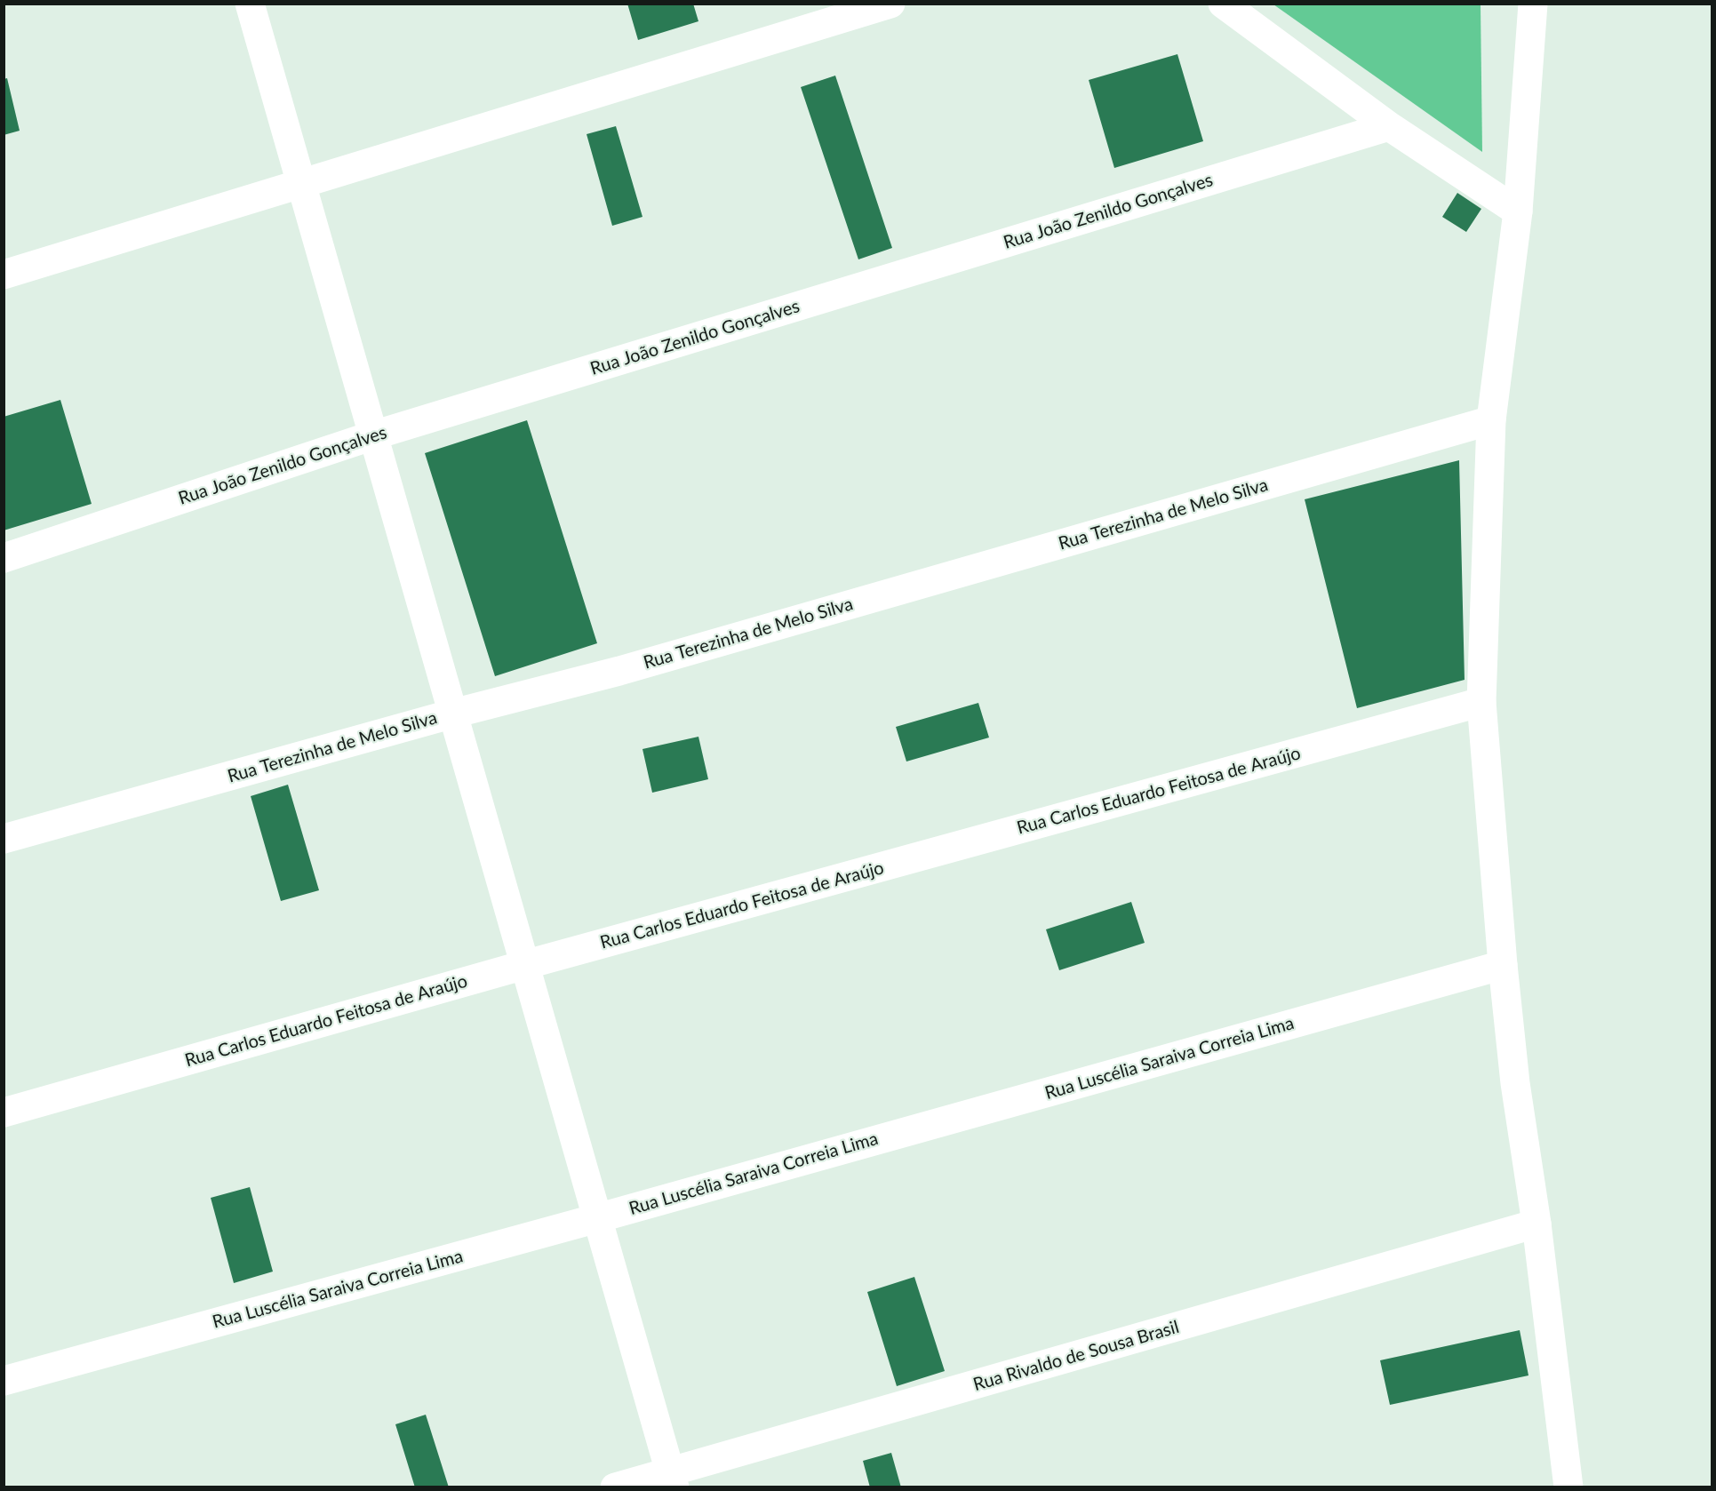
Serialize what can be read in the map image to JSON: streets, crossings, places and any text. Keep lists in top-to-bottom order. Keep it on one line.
{"streets":{"street":["Rua João Zenildo Gonçalves","Rua Terezinha de Melo Silva","Rua Carlos Eduardo Feitosa de Araújo","Rua Luscélia Saraiva Correia Lima","Rua Rivaldo de Sousa Brasil"]}}
